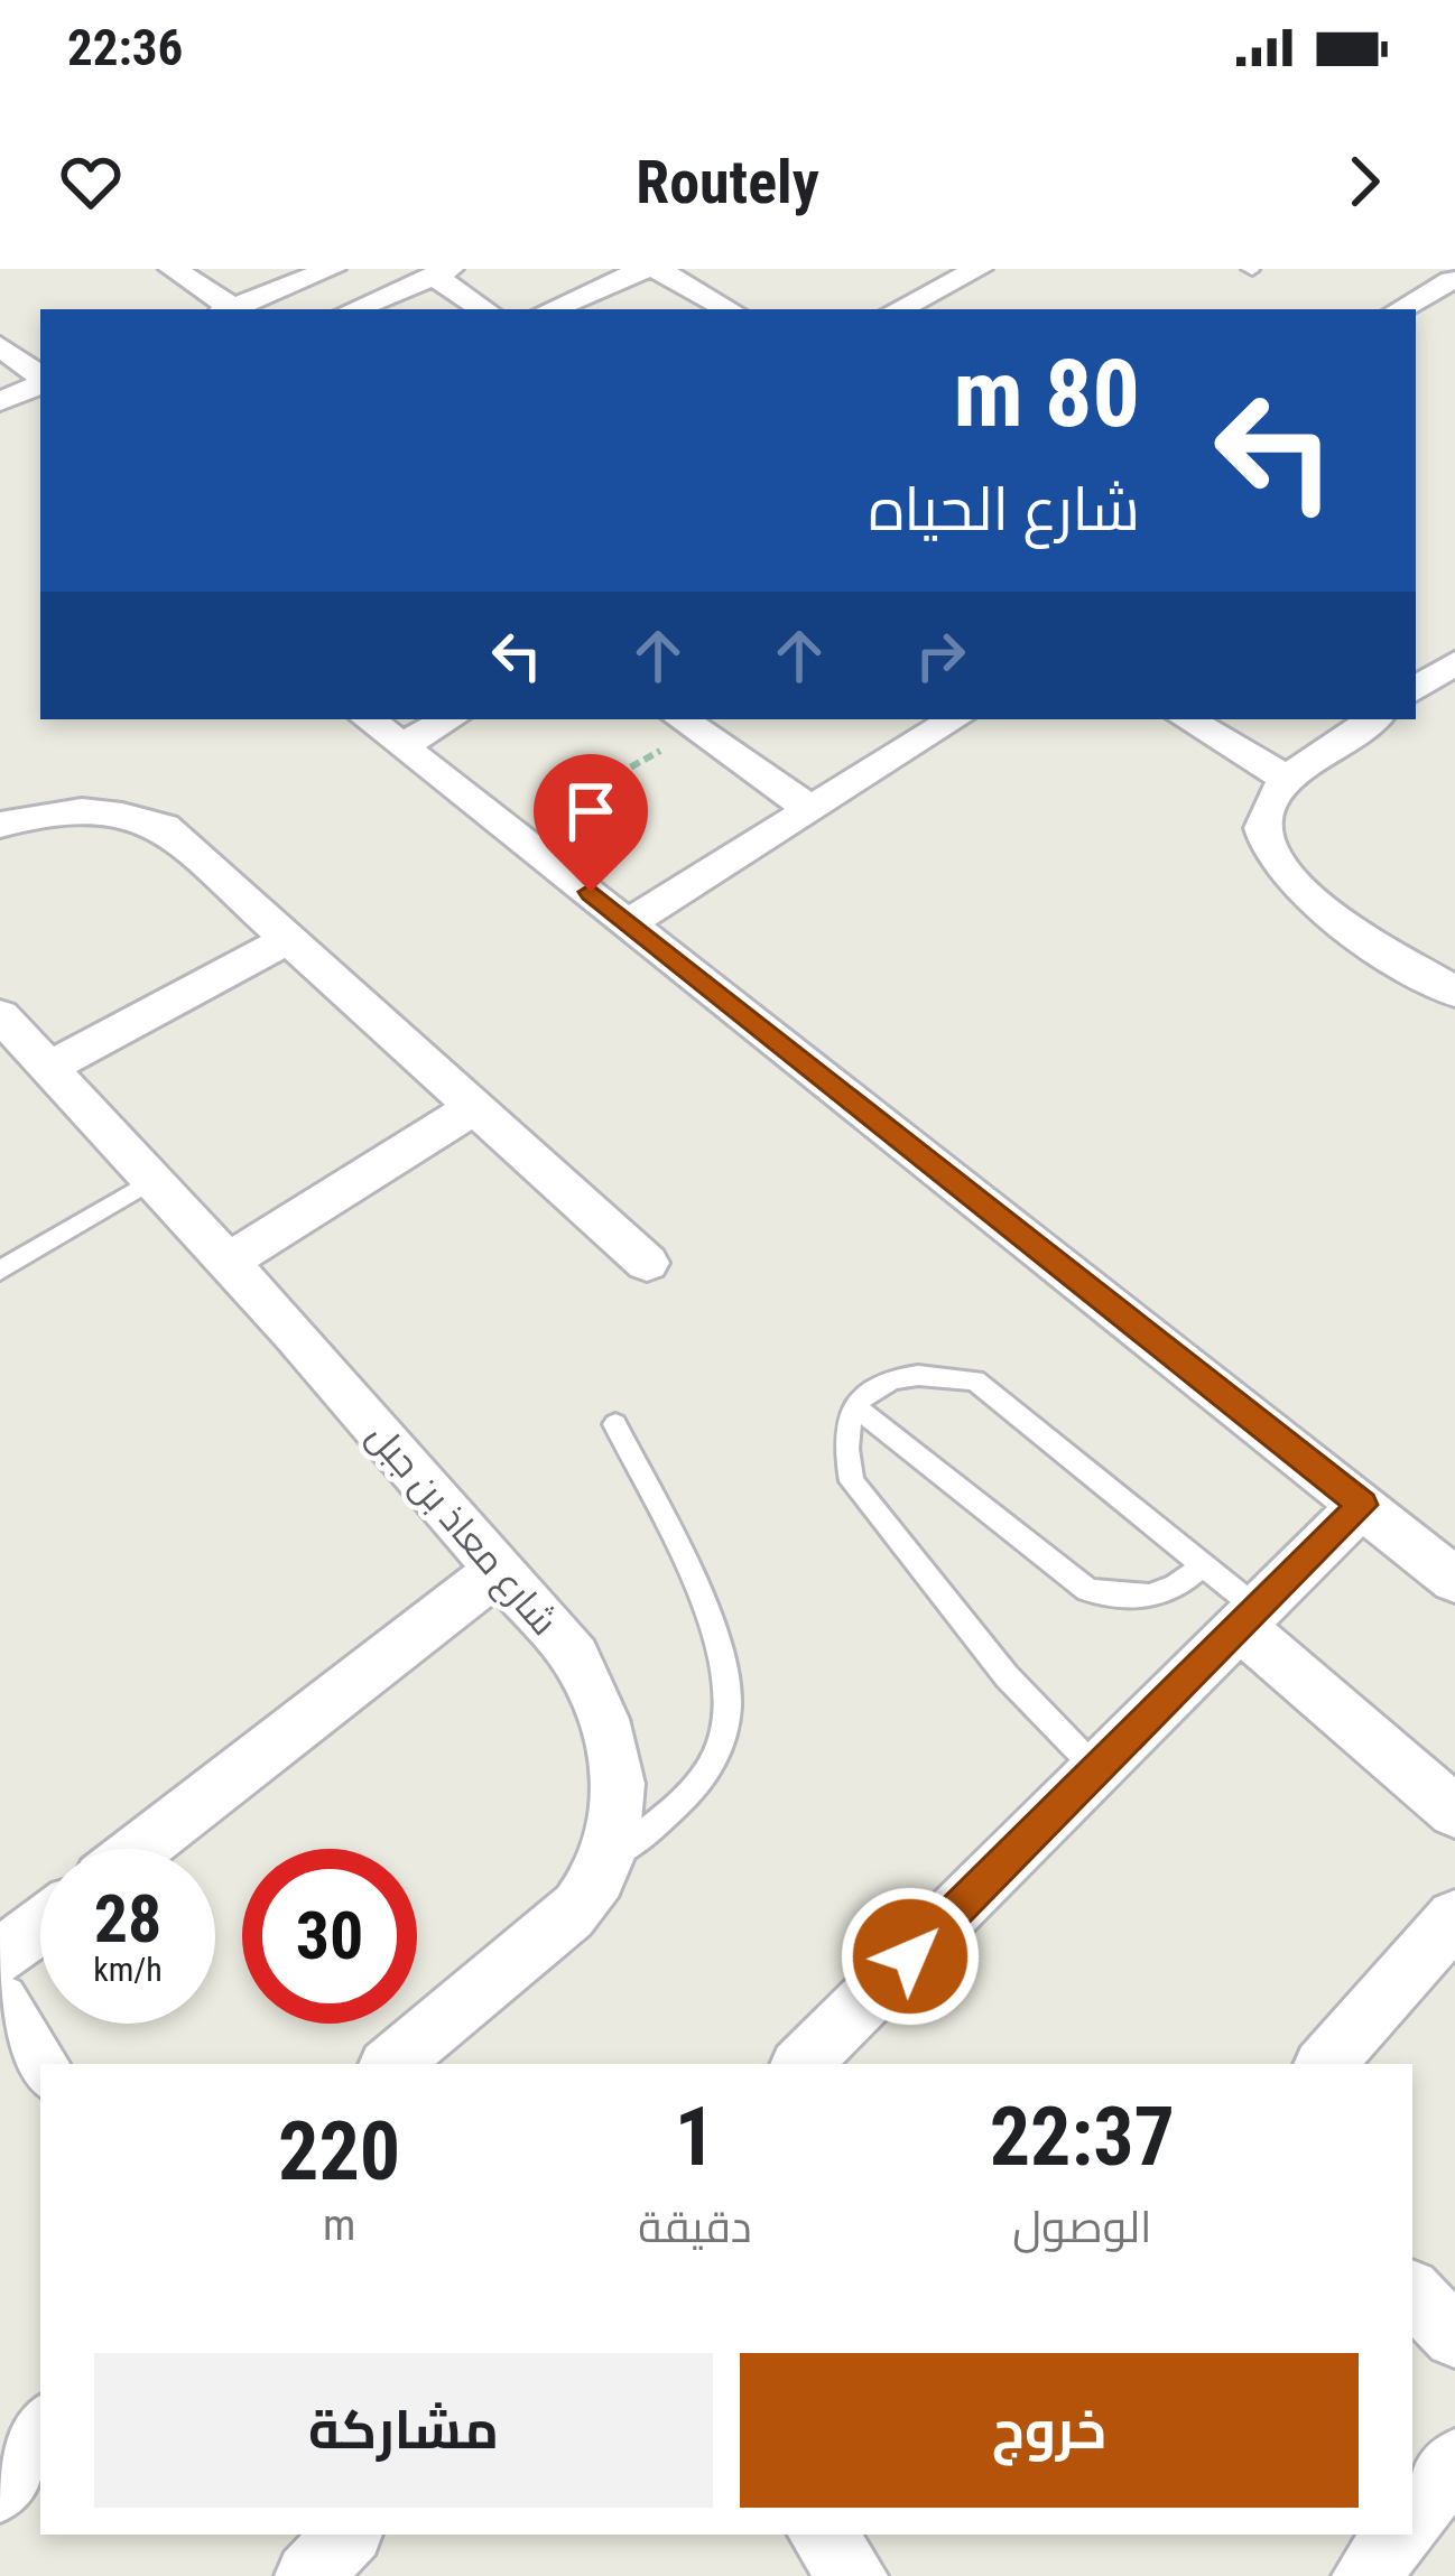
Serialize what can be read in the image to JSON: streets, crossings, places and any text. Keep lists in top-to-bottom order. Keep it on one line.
{"streets":{"street":["شارع معاذ بن جبل"]},"page":{"status":"22:36","header":"Routely","turn":["80 m","شارع الحياه"],"speed":"28 km/h","limit":"30","eta":["22:37","الوصول","1","دقيقة","220","m"],"buttons":["خروج","مشاركة"]}}
